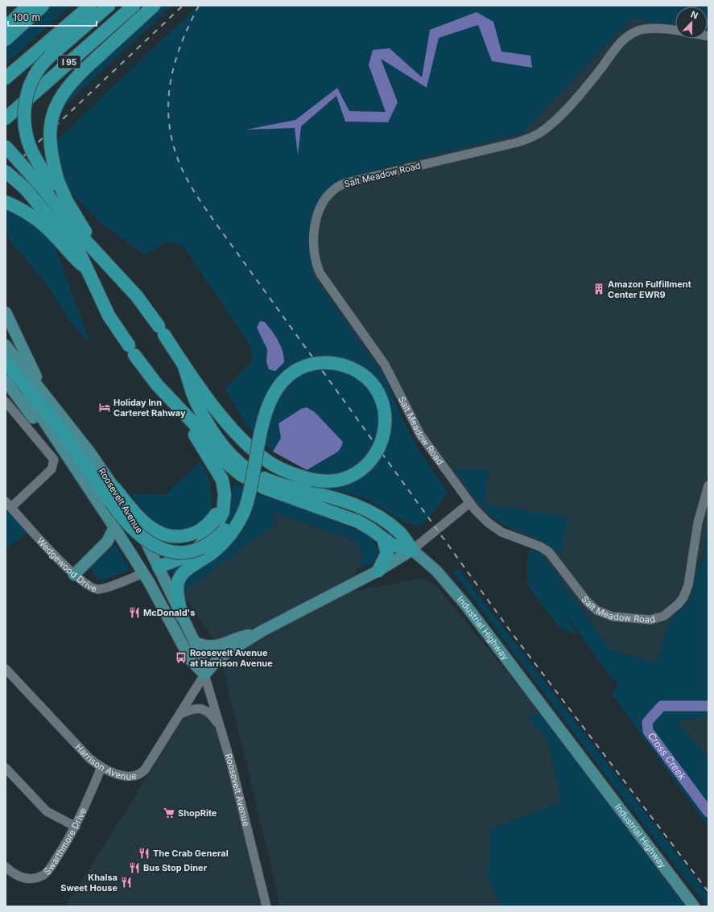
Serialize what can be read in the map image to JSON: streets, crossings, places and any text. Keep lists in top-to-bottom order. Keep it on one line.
{"streets":{"highway":["I 95"],"main road":["Roosevelt Avenue","Industrial Highway"],"street":["Salt Meadow Road","Wedgewood Drive","Harrison Avenue","Swarthmore Drive"]},"crossings":[["Roosevelt Avenue","Wedgewood Drive"],["Roosevelt Avenue","Harrison Avenue"],["Harrison Avenue","Swarthmore Drive"]],"water":["Cross Creek"],"places":{"building":["Amazon Fulfillment Center EWR9"],"hotel":["Holiday Inn Carteret Rahway"],"restaurant":["McDonald's","The Crab General","Bus Stop Diner","Khalsa Sweet House"],"bus stop":["Roosevelt Avenue at Harrison Avenue"],"supermarket":["ShopRite"]},"scale_bar":"100 m","north":"top"}
